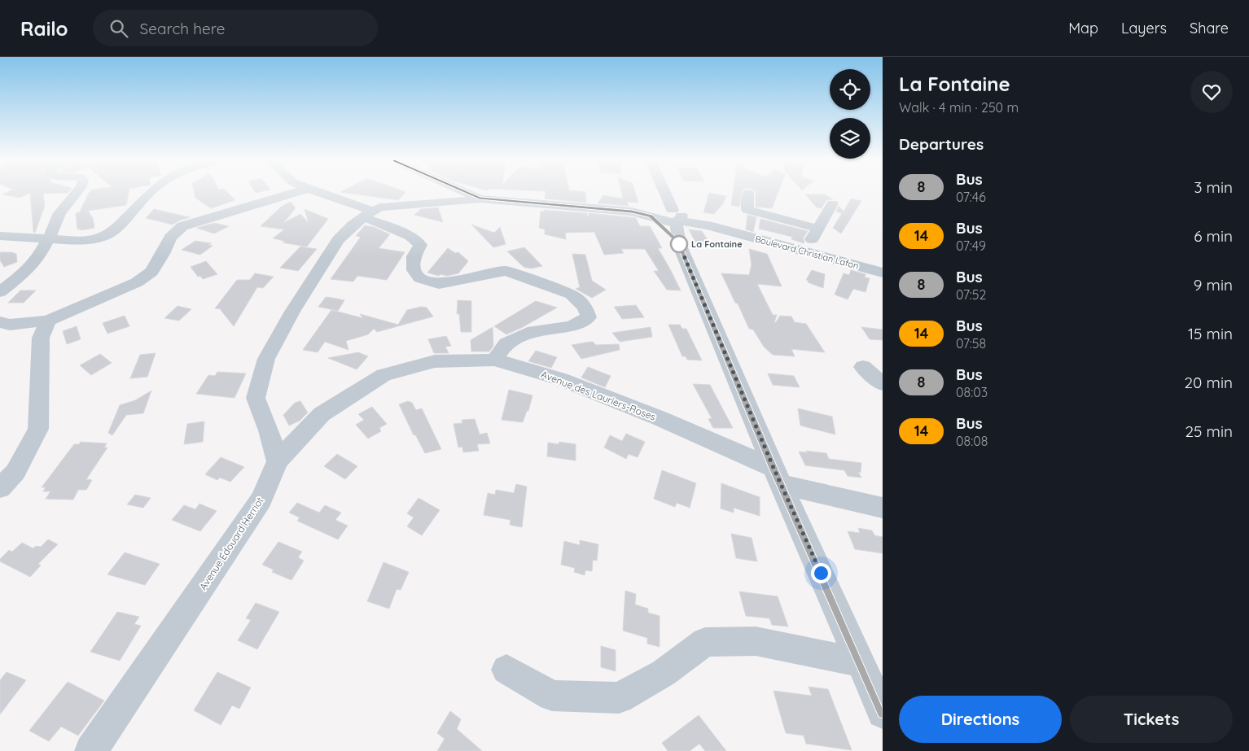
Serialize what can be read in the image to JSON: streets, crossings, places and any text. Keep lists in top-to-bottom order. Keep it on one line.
{"streets":{"street":["Boulevard Christian Lafon","Avenue des Lauriers-Roses","Avenue Édouard Herriot"]},"crossings":[["Avenue des Lauriers-Roses","Avenue Édouard Herriot"]],"places":["La Fontaine"],"lines":["bus line 8"],"page":{"header":"Railo","search":"Search here","nav":["Map","Layers","Share"],"heading":[["La Fontaine","Walk · 4 min · 250 m"],"Departures"],"list":[{"mark":"8","name":"Bus","note":"07:46","value":"3 min"},{"mark":"14","name":"Bus","note":"07:49","value":"6 min"},{"mark":"8","name":"Bus","note":"07:52","value":"9 min"},{"mark":"14","name":"Bus","note":"07:58","value":"15 min"},{"mark":"8","name":"Bus","note":"08:03","value":"20 min"},{"mark":"14","name":"Bus","note":"08:08","value":"25 min"}],"buttons":["Directions","Tickets"]}}
